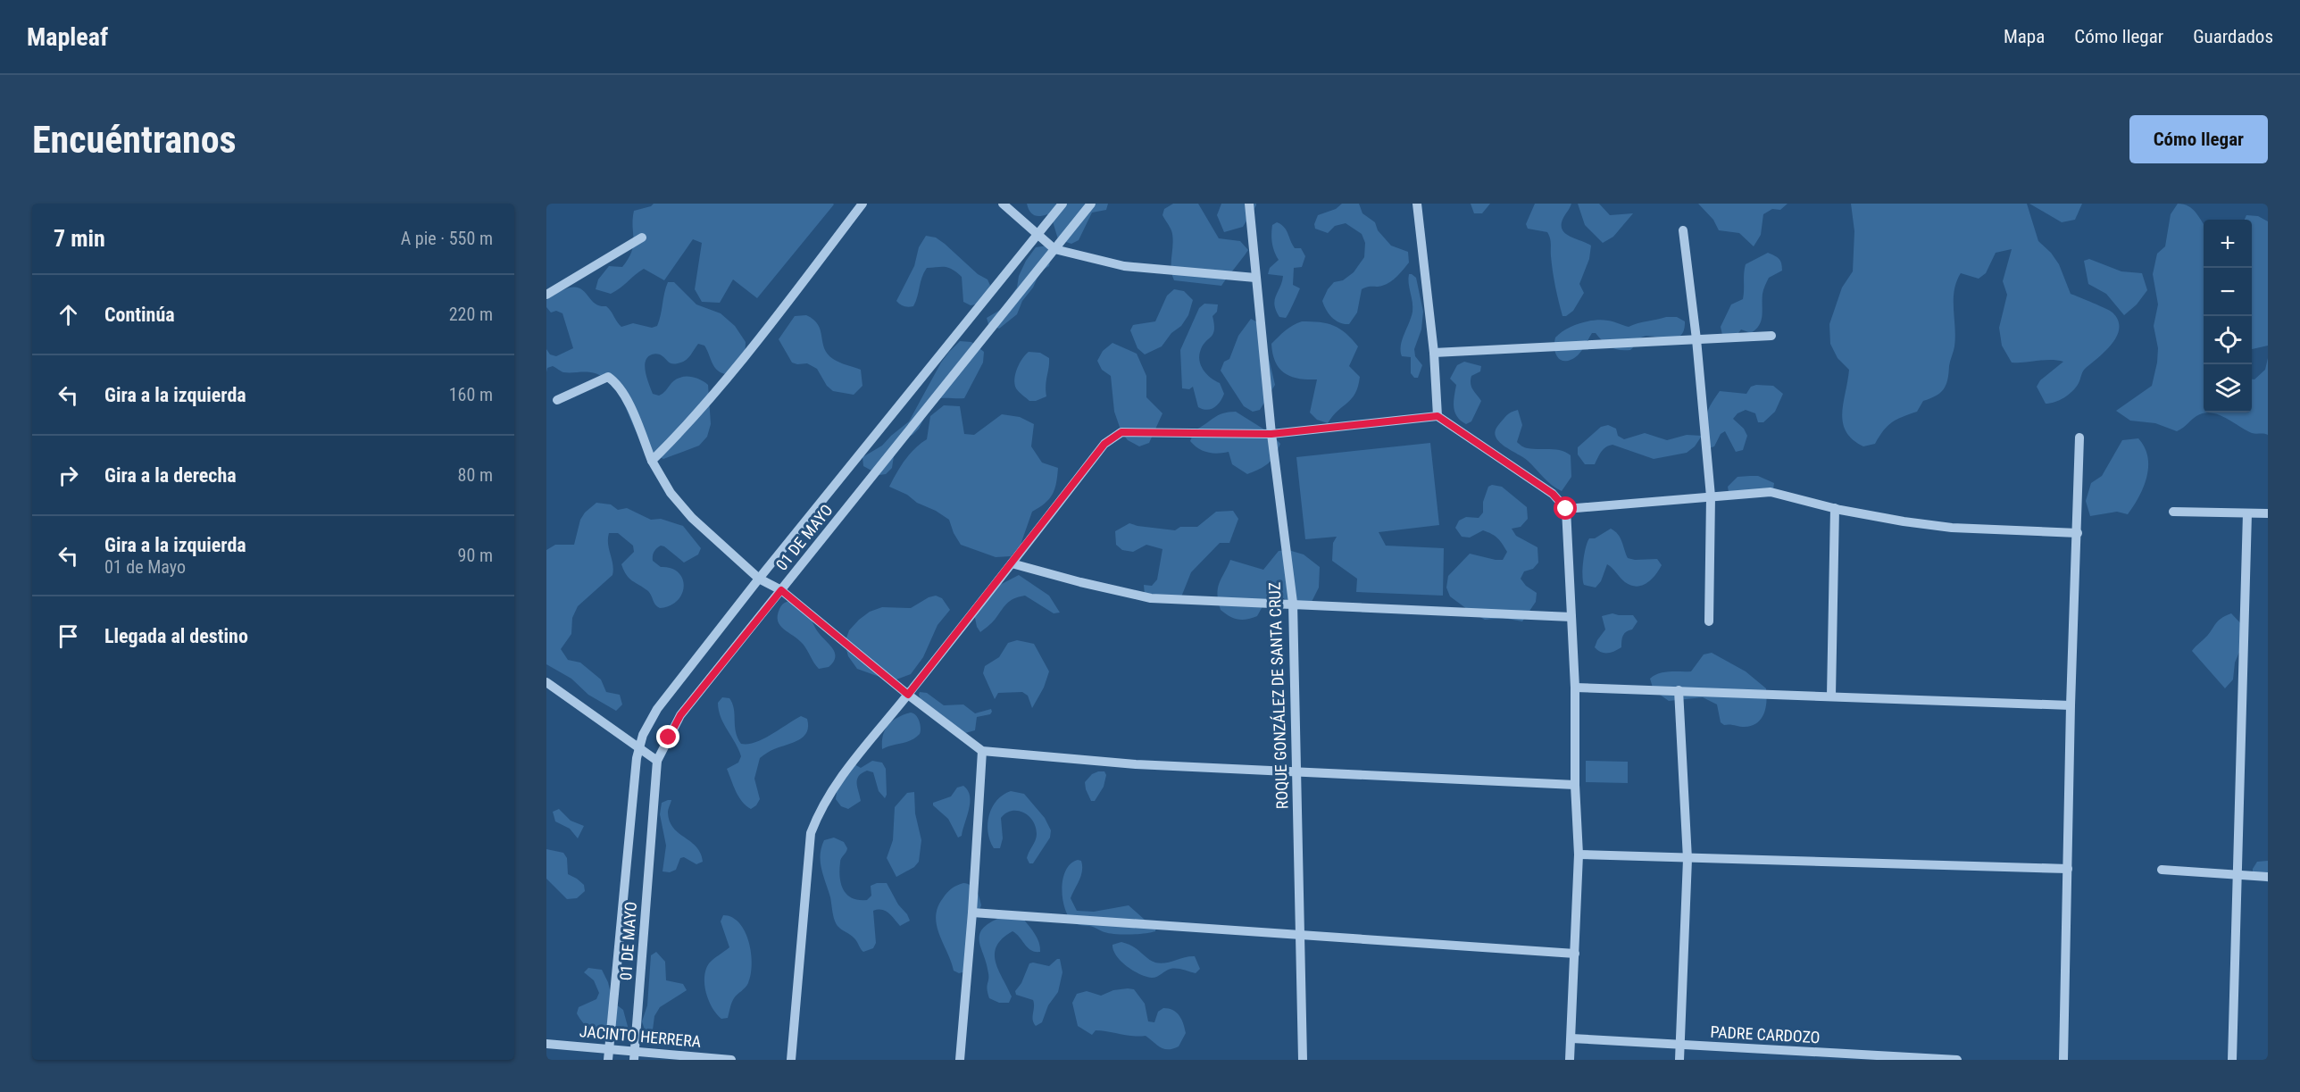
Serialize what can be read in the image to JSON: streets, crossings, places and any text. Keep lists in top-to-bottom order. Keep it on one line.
{"streets":{"street":["01 DE MAYO","ROQUE GONZÁLEZ DE SANTA CRUZ","PADRE CARDOZO","JACINTO HERRERA"]},"crossings":[["01 DE MAYO","JACINTO HERRERA"]],"page":{"header":"Mapleaf","nav":["Mapa","Cómo llegar","Guardados"],"buttons":"Cómo llegar","title":"Encuéntranos","heading":["7 min","A pie · 550 m"],"map_buttons":["+","−"],"list":[["Continúa","220 m"],["Gira a la izquierda","160 m"],["Gira a la derecha","80 m"],["Gira a la izquierda","01 de Mayo","90 m"],"Llegada al destino"]}}
